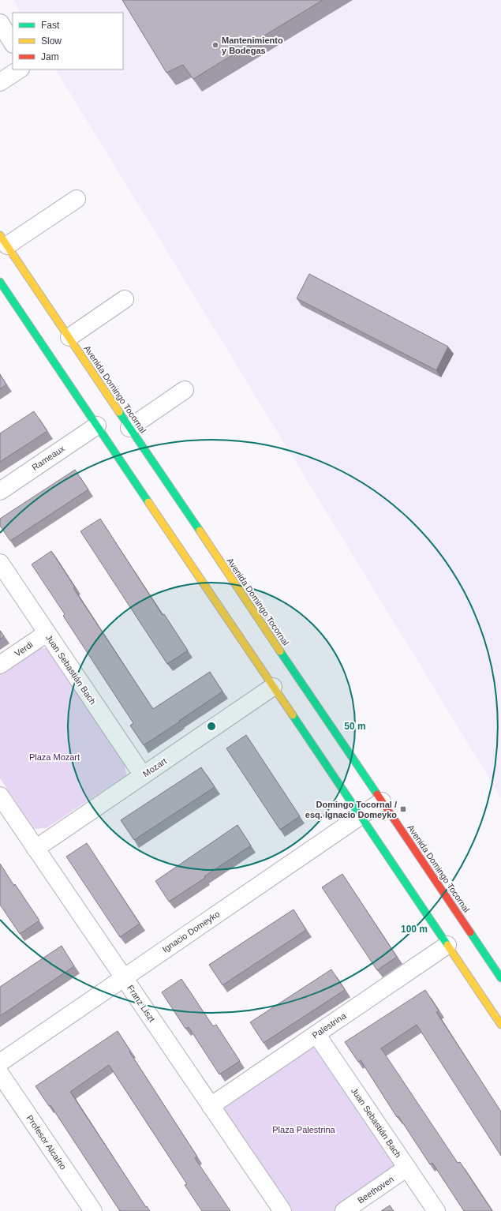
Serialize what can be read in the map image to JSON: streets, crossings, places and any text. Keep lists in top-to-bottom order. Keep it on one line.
{"streets":{"main road":["Avenida Domingo Tocornal"],"street":["Rameaux","Verdi","Juan Sebastián Bach","Mozart","Ignacio Domeyko","Franz Liszt","Palestrina","Profesor Alcaíno","Beethoven"]},"crossings":[["Avenida Domingo Tocornal","Ignacio Domeyko"],["Verdi","Juan Sebastián Bach"],["Juan Sebastián Bach","Mozart"],["Juan Sebastián Bach","Palestrina"],["Juan Sebastián Bach","Beethoven"],["Mozart","Franz Liszt"],["Ignacio Domeyko","Franz Liszt"],["Franz Liszt","Palestrina"]],"parks":["Plaza Mozart","Plaza Palestrina"],"places":{"other":["Mantenimiento y Bodegas"],"transit":["Domingo Tocornal / esq. Ignacio Domeyko"]},"legend":["Fast","Slow","Jam"],"rings":["50 m","100 m"]}
